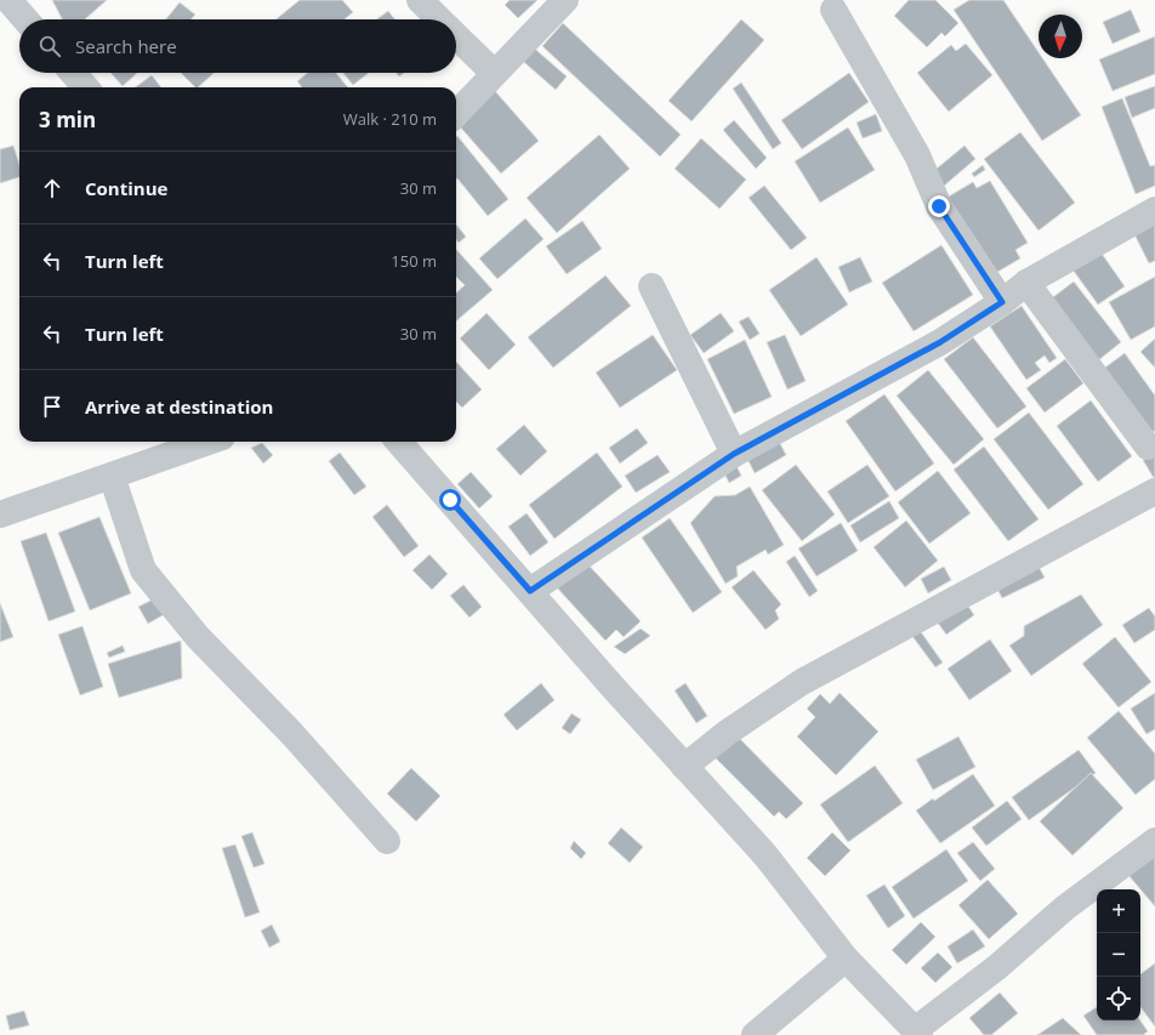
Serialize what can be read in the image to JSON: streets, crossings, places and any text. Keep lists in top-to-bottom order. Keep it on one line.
{"north":"bottom","page":{"search":"Search here","heading":["3 min","Walk · 210 m"],"list":[["Continue","30 m"],["Turn left","150 m"],["Turn left","30 m"],"Arrive at destination"],"map_buttons":["+","−"]}}
